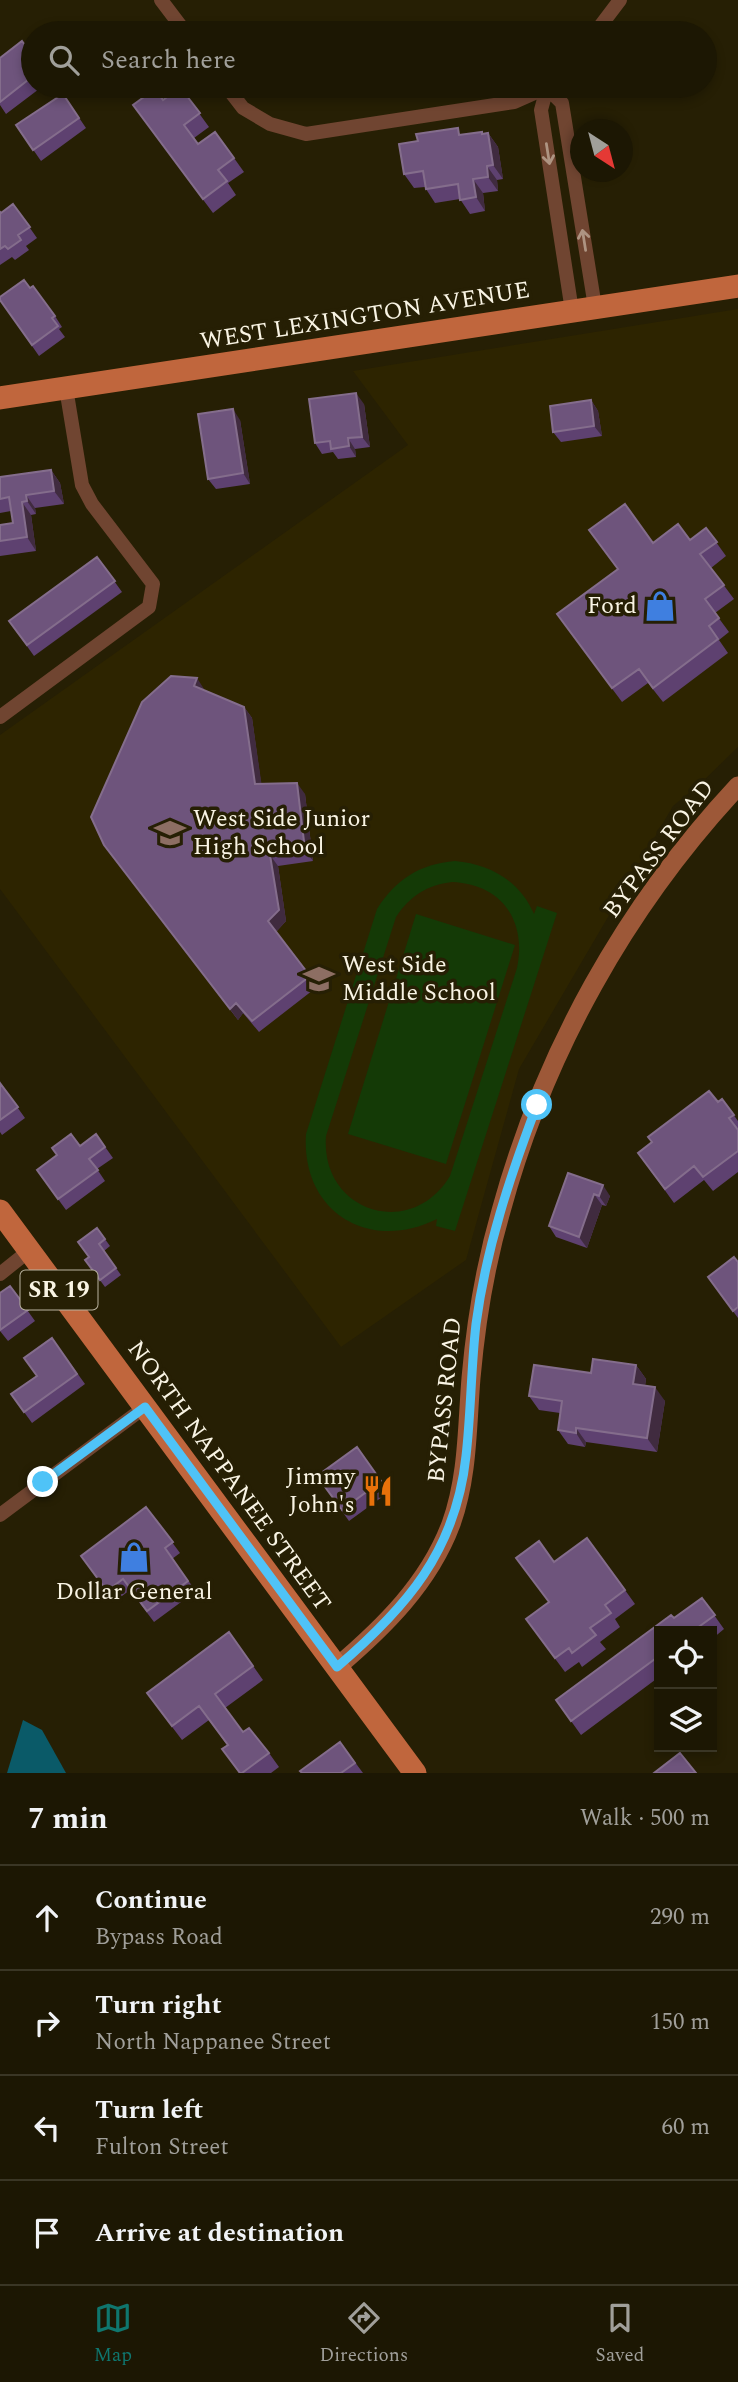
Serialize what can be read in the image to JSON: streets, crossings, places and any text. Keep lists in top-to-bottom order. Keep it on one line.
{"streets":{"main road":["WEST LEXINGTON AVENUE","BYPASS ROAD","SR 19","NORTH NAPPANEE STREET"]},"crossings":[["BYPASS ROAD","NORTH NAPPANEE STREET"]],"places":{"shop":["Ford","Dollar General"],"school or university":["West Side Junior High School","West Side Middle School"],"restaurant":["Jimmy John's"]},"north":"bottom right","page":{"search":"Search here","heading":["7 min","Walk · 500 m"],"list":[["Continue","Bypass Road","290 m"],["Turn right","North Nappanee Street","150 m"],["Turn left","Fulton Street","60 m"],"Arrive at destination"],"nav":["Map","Directions","Saved"]}}
